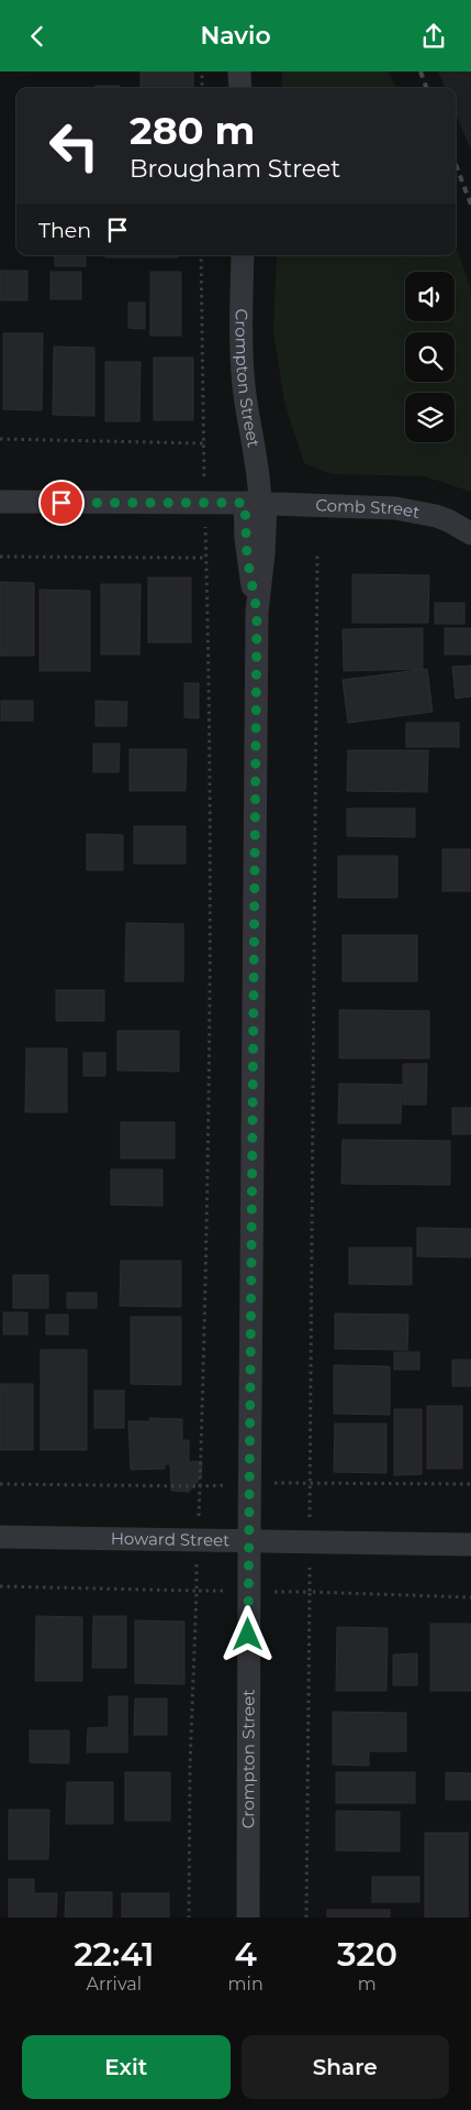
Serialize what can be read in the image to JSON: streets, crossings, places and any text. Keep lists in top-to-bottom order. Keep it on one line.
{"streets":{"street":["Crompton Street","Comb Street","Howard Street"]},"crossings":[["Crompton Street","Comb Street"],["Crompton Street","Howard Street"]],"page":{"header":"Navio","turn":["280 m","Brougham Street"],"then":"Then","eta":["22:41","Arrival","4","min","320","m"],"buttons":["Exit","Share"]}}
